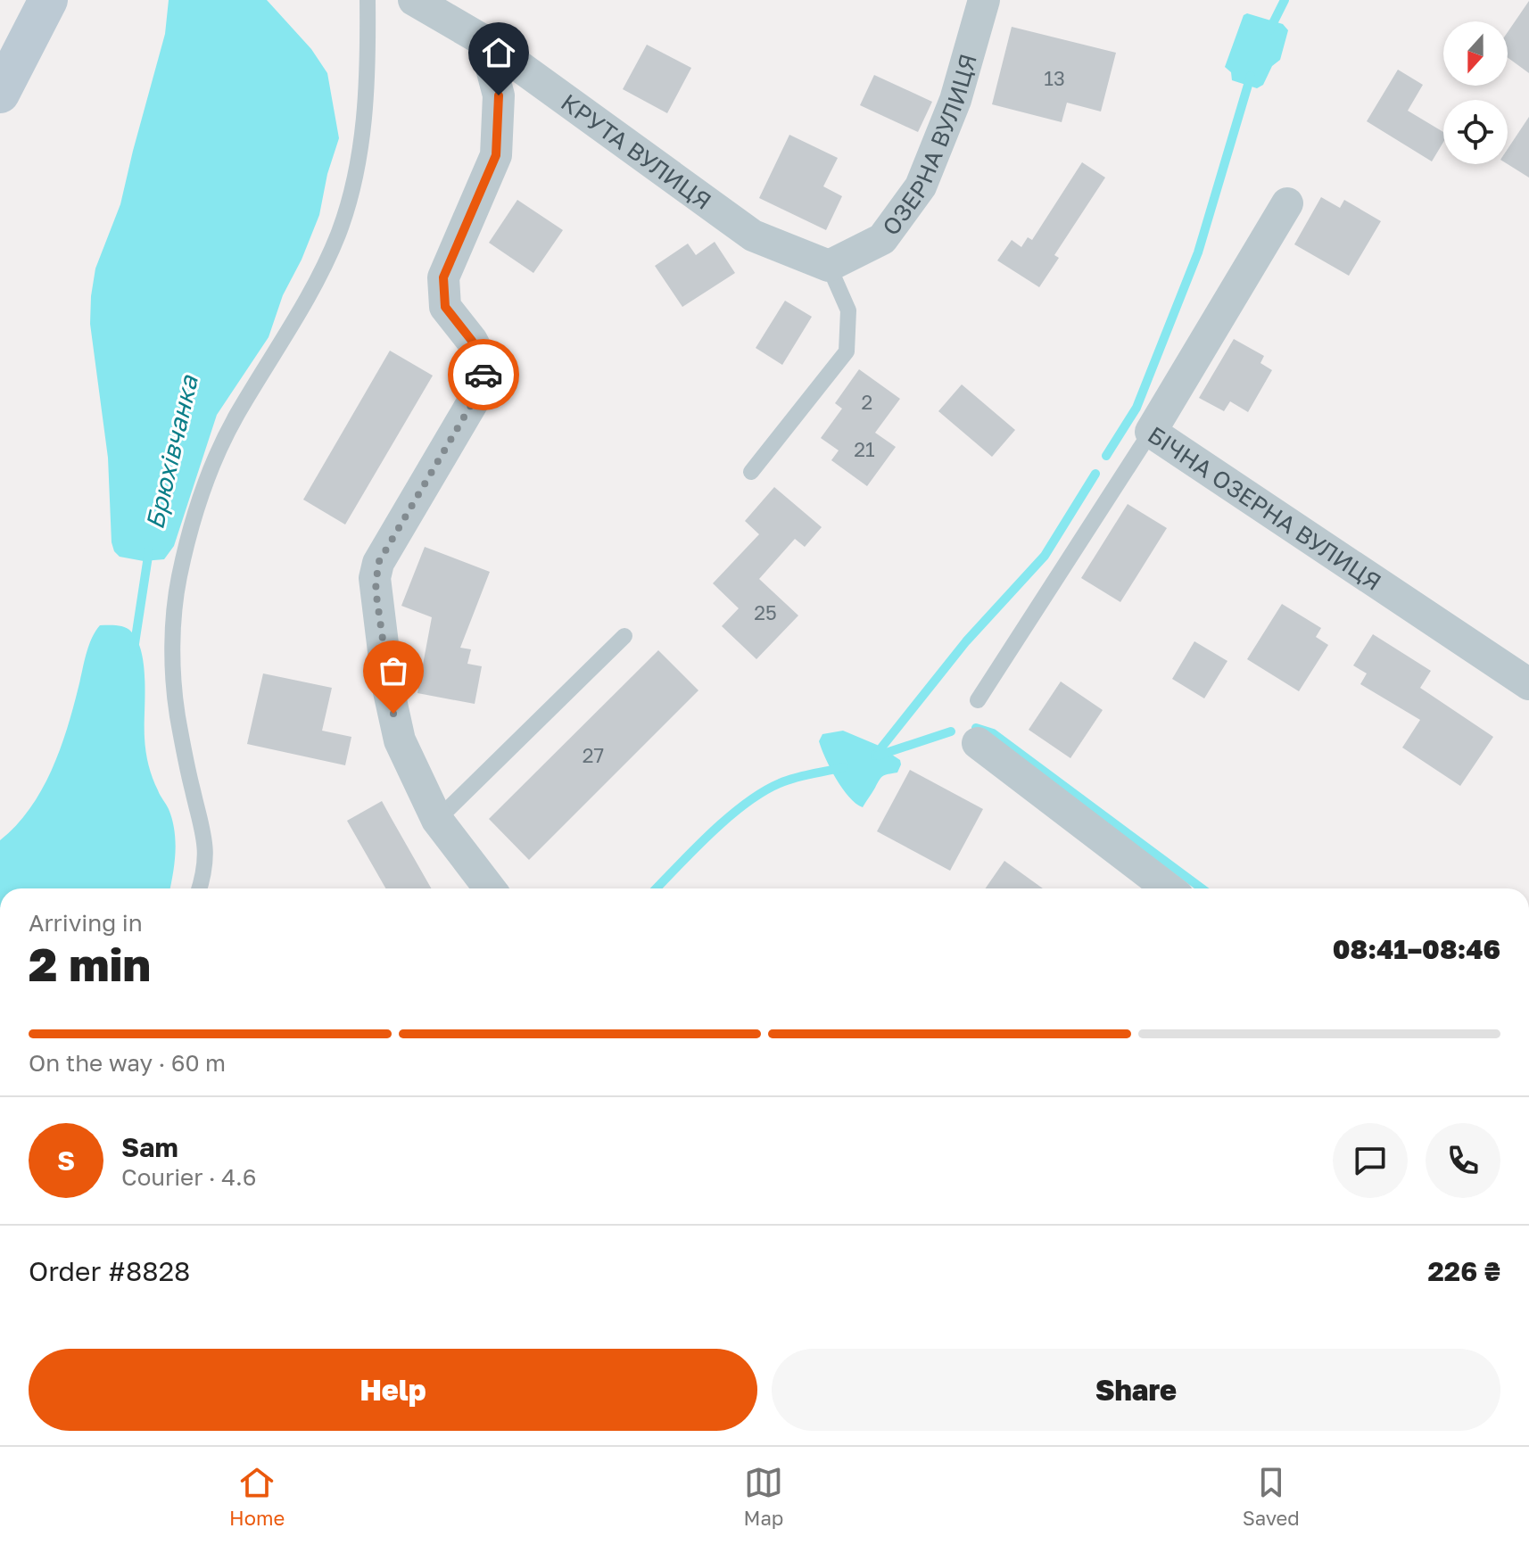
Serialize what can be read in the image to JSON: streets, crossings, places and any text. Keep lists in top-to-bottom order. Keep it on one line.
{"streets":{"street":["ОЗЕРНА ВУЛИЦЯ","КРУТА ВУЛИЦЯ","БІЧНА ОЗЕРНА ВУЛИЦЯ"]},"crossings":[["ОЗЕРНА ВУЛИЦЯ","КРУТА ВУЛИЦЯ"]],"water":["Брюхівчанка"],"house_numbers":["13","2","21","25","27"],"north":"bottom","page":{"heading":["2 min","Arriving in","08:41–08:46"],"panel":["Sam","Courier · 4.6","Order #8828","226 ₴"],"bar":"On the way · 60 m","round":"S","buttons":["Help","Share"],"tabs":["Home","Map","Saved"]}}
